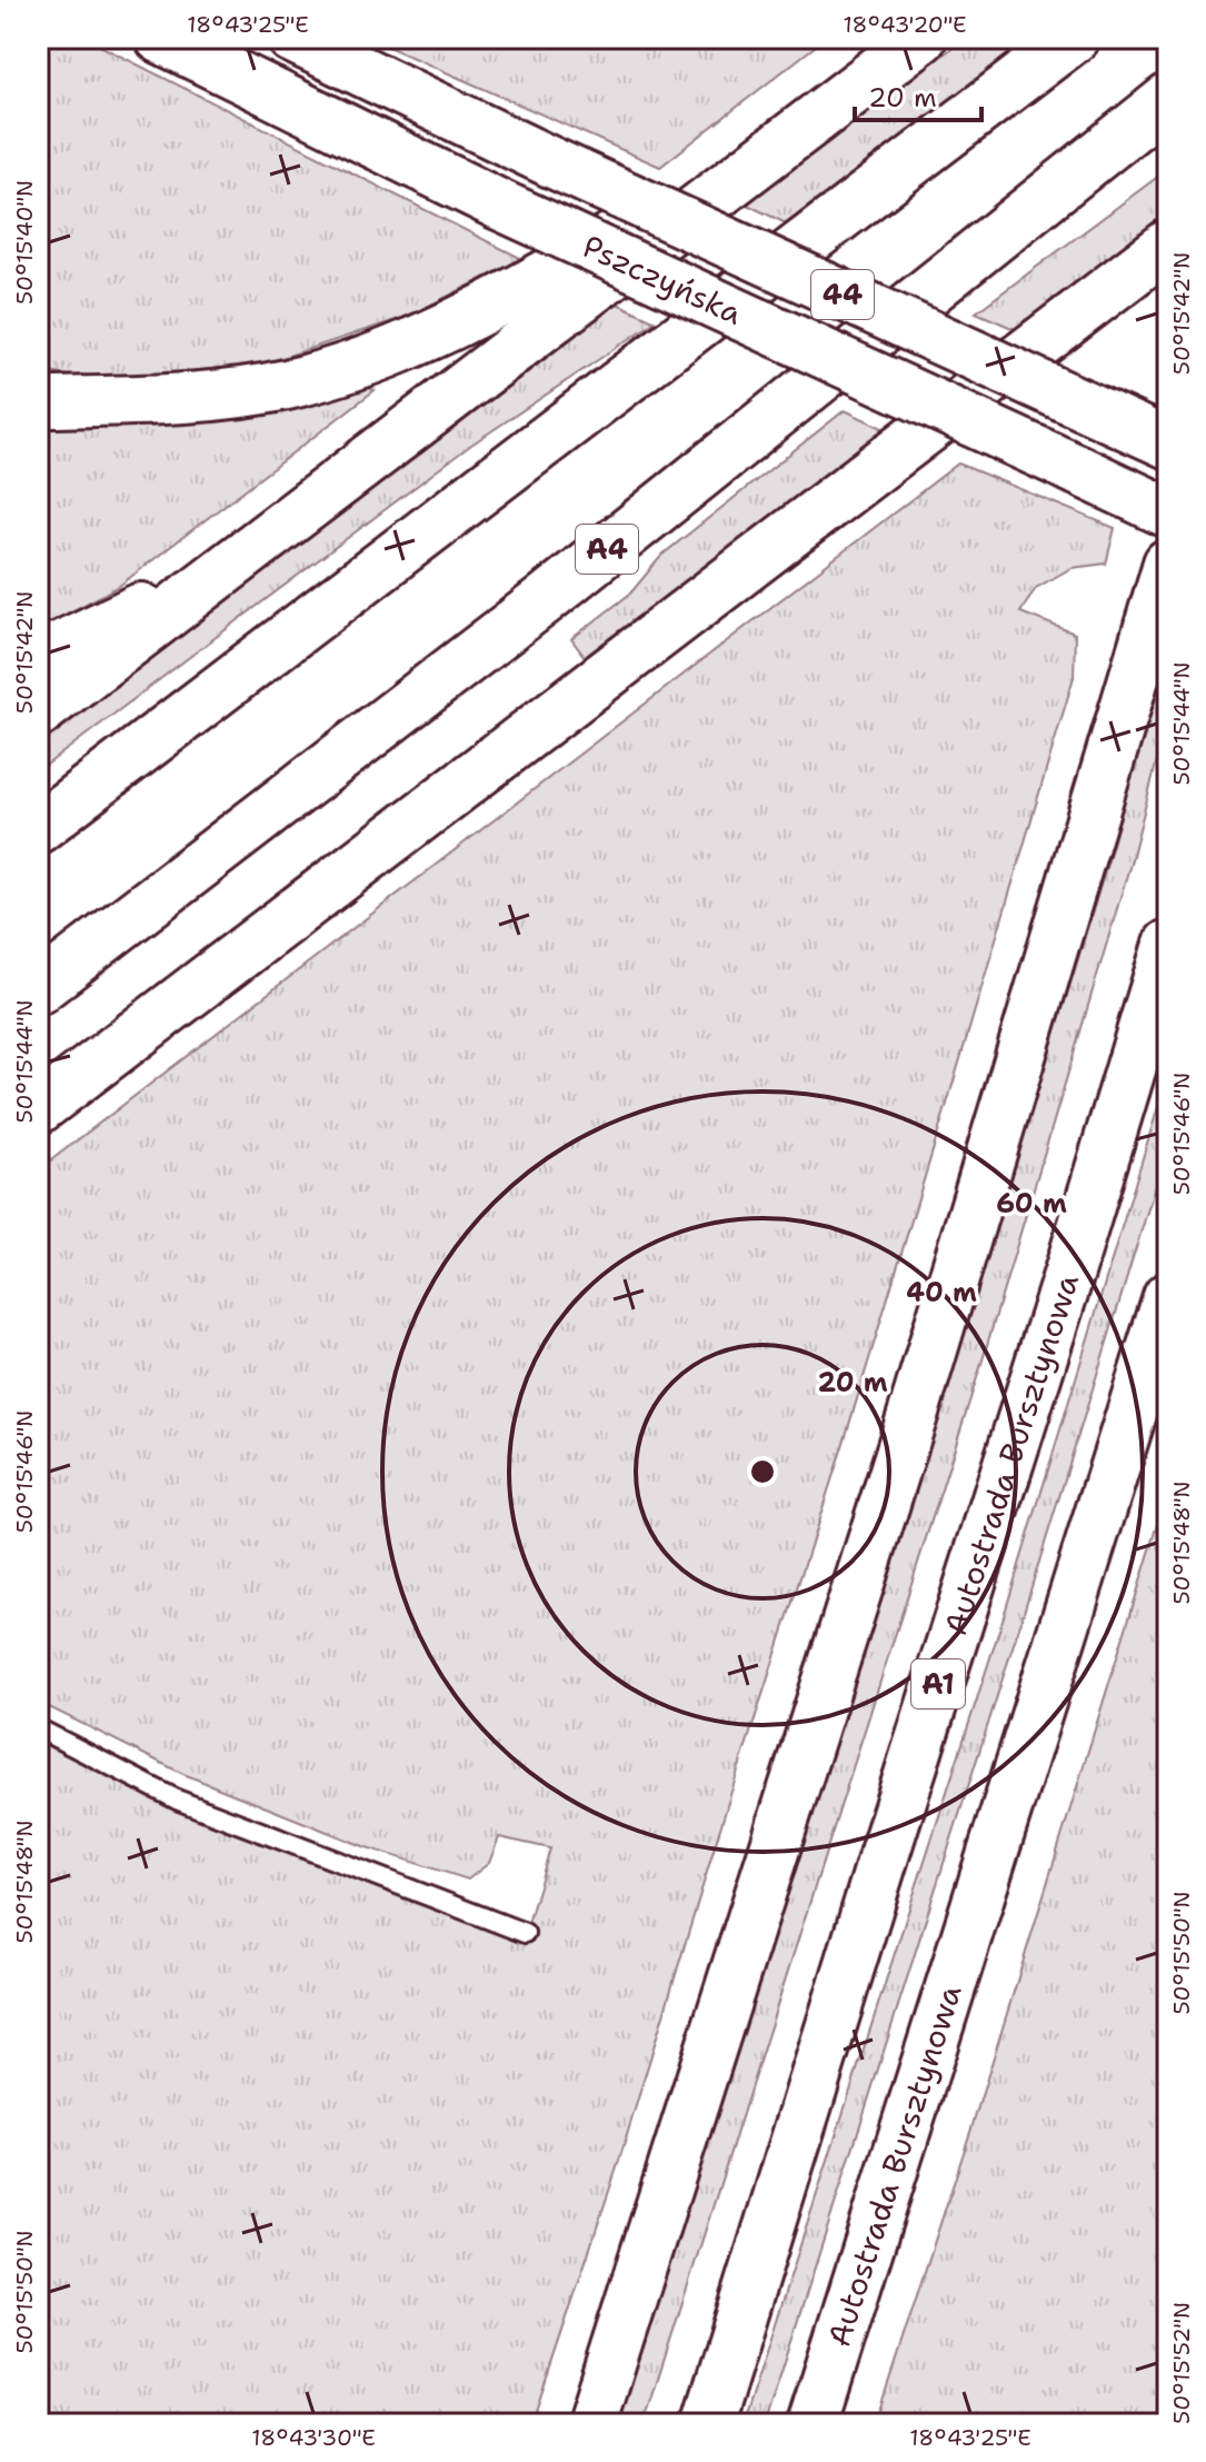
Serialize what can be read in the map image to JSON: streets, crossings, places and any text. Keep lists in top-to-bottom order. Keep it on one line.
{"streets":{"main road":["Pszczyńska","44","A4","Autostrada Bursztynowa","A1"]},"scale_bar":"20 m","coordinates":["18°43'25\"E","18°43'20\"E","50°15'40\"N","50°15'42\"N","50°15'44\"N","50°15'46\"N","50°15'48\"N","50°15'50\"N","50°15'52\"N","18°43'30\"E"],"rings":["60 m","40 m","20 m"]}
